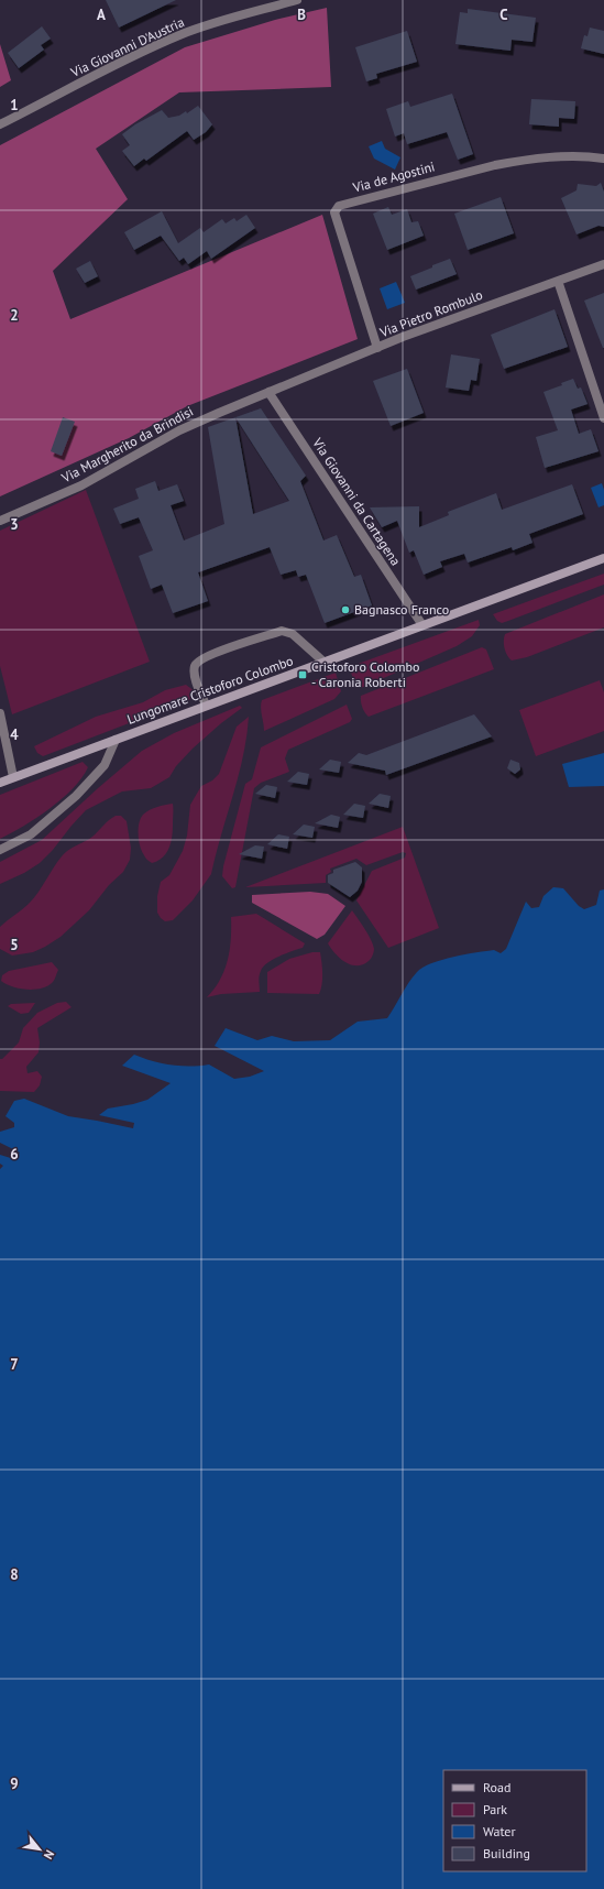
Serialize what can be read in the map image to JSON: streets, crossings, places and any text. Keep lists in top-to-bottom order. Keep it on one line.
{"streets":{"main road":["Lungomare Cristoforo Colombo"],"street":["Via Giovanni D'Austria","Via de Agostini","Via Pietro Rombulo","Via Margherito da Brindisi","Via Giovanni da Cartagena"]},"crossings":[["Via de Agostini","Via Pietro Rombulo"],["Via Pietro Rombulo","Via Margherito da Brindisi"],["Via Pietro Rombulo","Via Giovanni da Cartagena"],["Via Margherito da Brindisi","Via Giovanni da Cartagena"],["Via Giovanni da Cartagena","Lungomare Cristoforo Colombo"]],"places":{"other":["Bagnasco Franco"],"transit":["Cristoforo Colombo - Caronia Roberti"]},"legend":["Road","Park","Water","Building"],"north":"bottom right","grid":{"columns":["A","B","C"],"rows":["1","2","3","4","5","6","7","8","9"]}}
